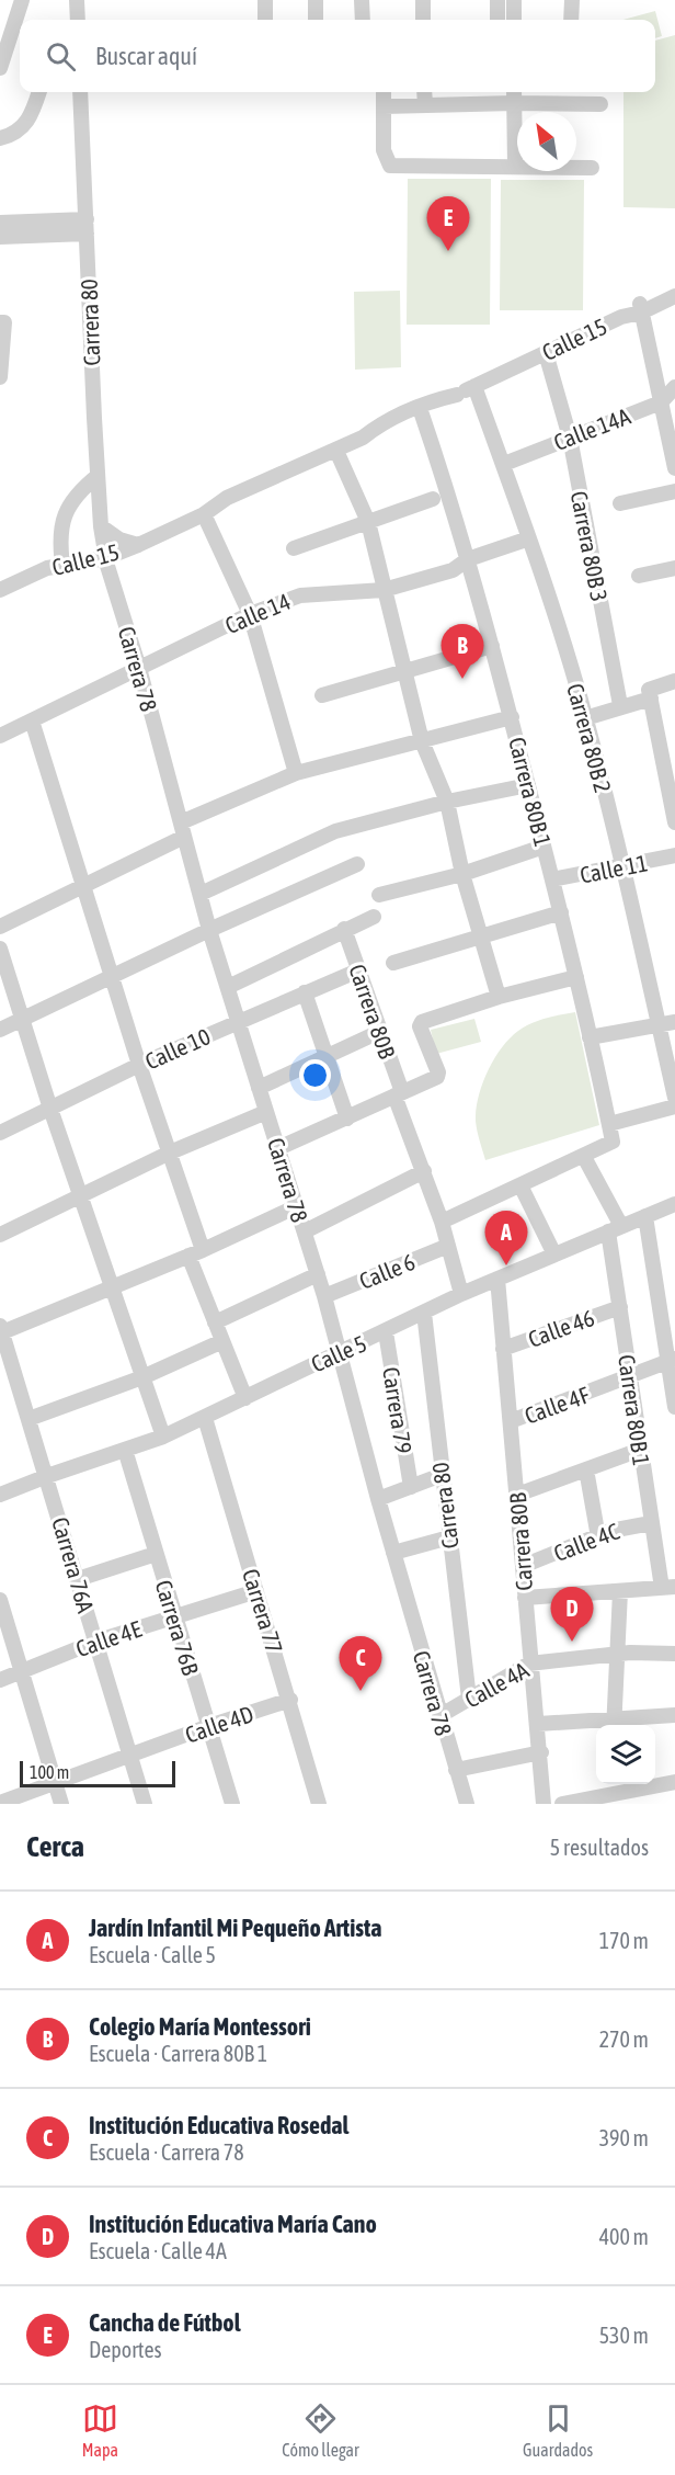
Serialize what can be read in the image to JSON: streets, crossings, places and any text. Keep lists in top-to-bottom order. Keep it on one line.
{"streets":{"street":["Carrera 80","Calle 15","Calle 14A","Carrera 80B 3","Calle 14","Carrera 78","Carrera 80B 2","Carrera 80B 1","Calle 11","Carrera 80B","Calle 10","Calle 6","Calle 46","Calle 5","Calle 4F","Carrera 79","Calle 4C","Carrera 76A","Carrera 77","Carrera 76B","Calle 4E","Calle 4A","Calle 4D"]},"crossings":[["Carrera 80","Calle 15"],["Carrera 80","Carrera 78"],["Carrera 80","Calle 5"],["Carrera 80","Calle 4A"],["Calle 15","Carrera 80B 3"],["Calle 15","Carrera 78"],["Calle 15","Carrera 80B 2"],["Calle 15","Carrera 80B 1"],["Calle 14A","Carrera 80B 3"],["Calle 14A","Carrera 80B 2"],["Calle 14","Carrera 78"],["Calle 14","Carrera 80B 2"],["Calle 14","Carrera 80B 1"],["Carrera 78","Calle 10"],["Carrera 78","Calle 6"],["Carrera 78","Calle 5"],["Carrera 78","Calle 4A"],["Carrera 80B 2","Calle 11"],["Carrera 80B 1","Calle 11"],["Carrera 80B 1","Calle 46"],["Carrera 80B 1","Calle 5"],["Carrera 80B 1","Calle 4F"],["Carrera 80B 1","Calle 4C"],["Carrera 80B","Calle 10"],["Carrera 80B","Calle 6"],["Carrera 80B","Calle 46"],["Carrera 80B","Calle 5"],["Carrera 80B","Calle 4F"],["Carrera 80B","Calle 4C"],["Carrera 80B","Calle 4A"],["Calle 5","Carrera 79"],["Calle 5","Carrera 76A"],["Calle 5","Carrera 77"],["Calle 5","Carrera 76B"],["Carrera 76A","Calle 4E"],["Carrera 76A","Calle 4D"],["Carrera 77","Calle 4E"],["Carrera 77","Calle 4D"],["Carrera 76B","Calle 4E"],["Carrera 76B","Calle 4D"]],"scale_bar":"100 m","north":"top left","page":{"search":"Buscar aquí","pins":["E","B","A","D","C"],"scale":"100 m","heading":["Cerca","5 resultados"],"list":[{"mark":"A","name":"Jardín Infantil Mi Pequeño Artista","note":"Escuela · Calle 5","value":"170 m"},{"mark":"B","name":"Colegio María Montessori","note":"Escuela · Carrera 80B 1","value":"270 m"},{"mark":"C","name":"Institución Educativa Rosedal","note":"Escuela · Carrera 78","value":"390 m"},{"mark":"D","name":"Institución Educativa María Cano","note":"Escuela · Calle 4A","value":"400 m"},{"mark":"E","name":"Cancha de Fútbol","note":"Deportes","value":"530 m"}],"nav":["Mapa","Cómo llegar","Guardados"]}}
